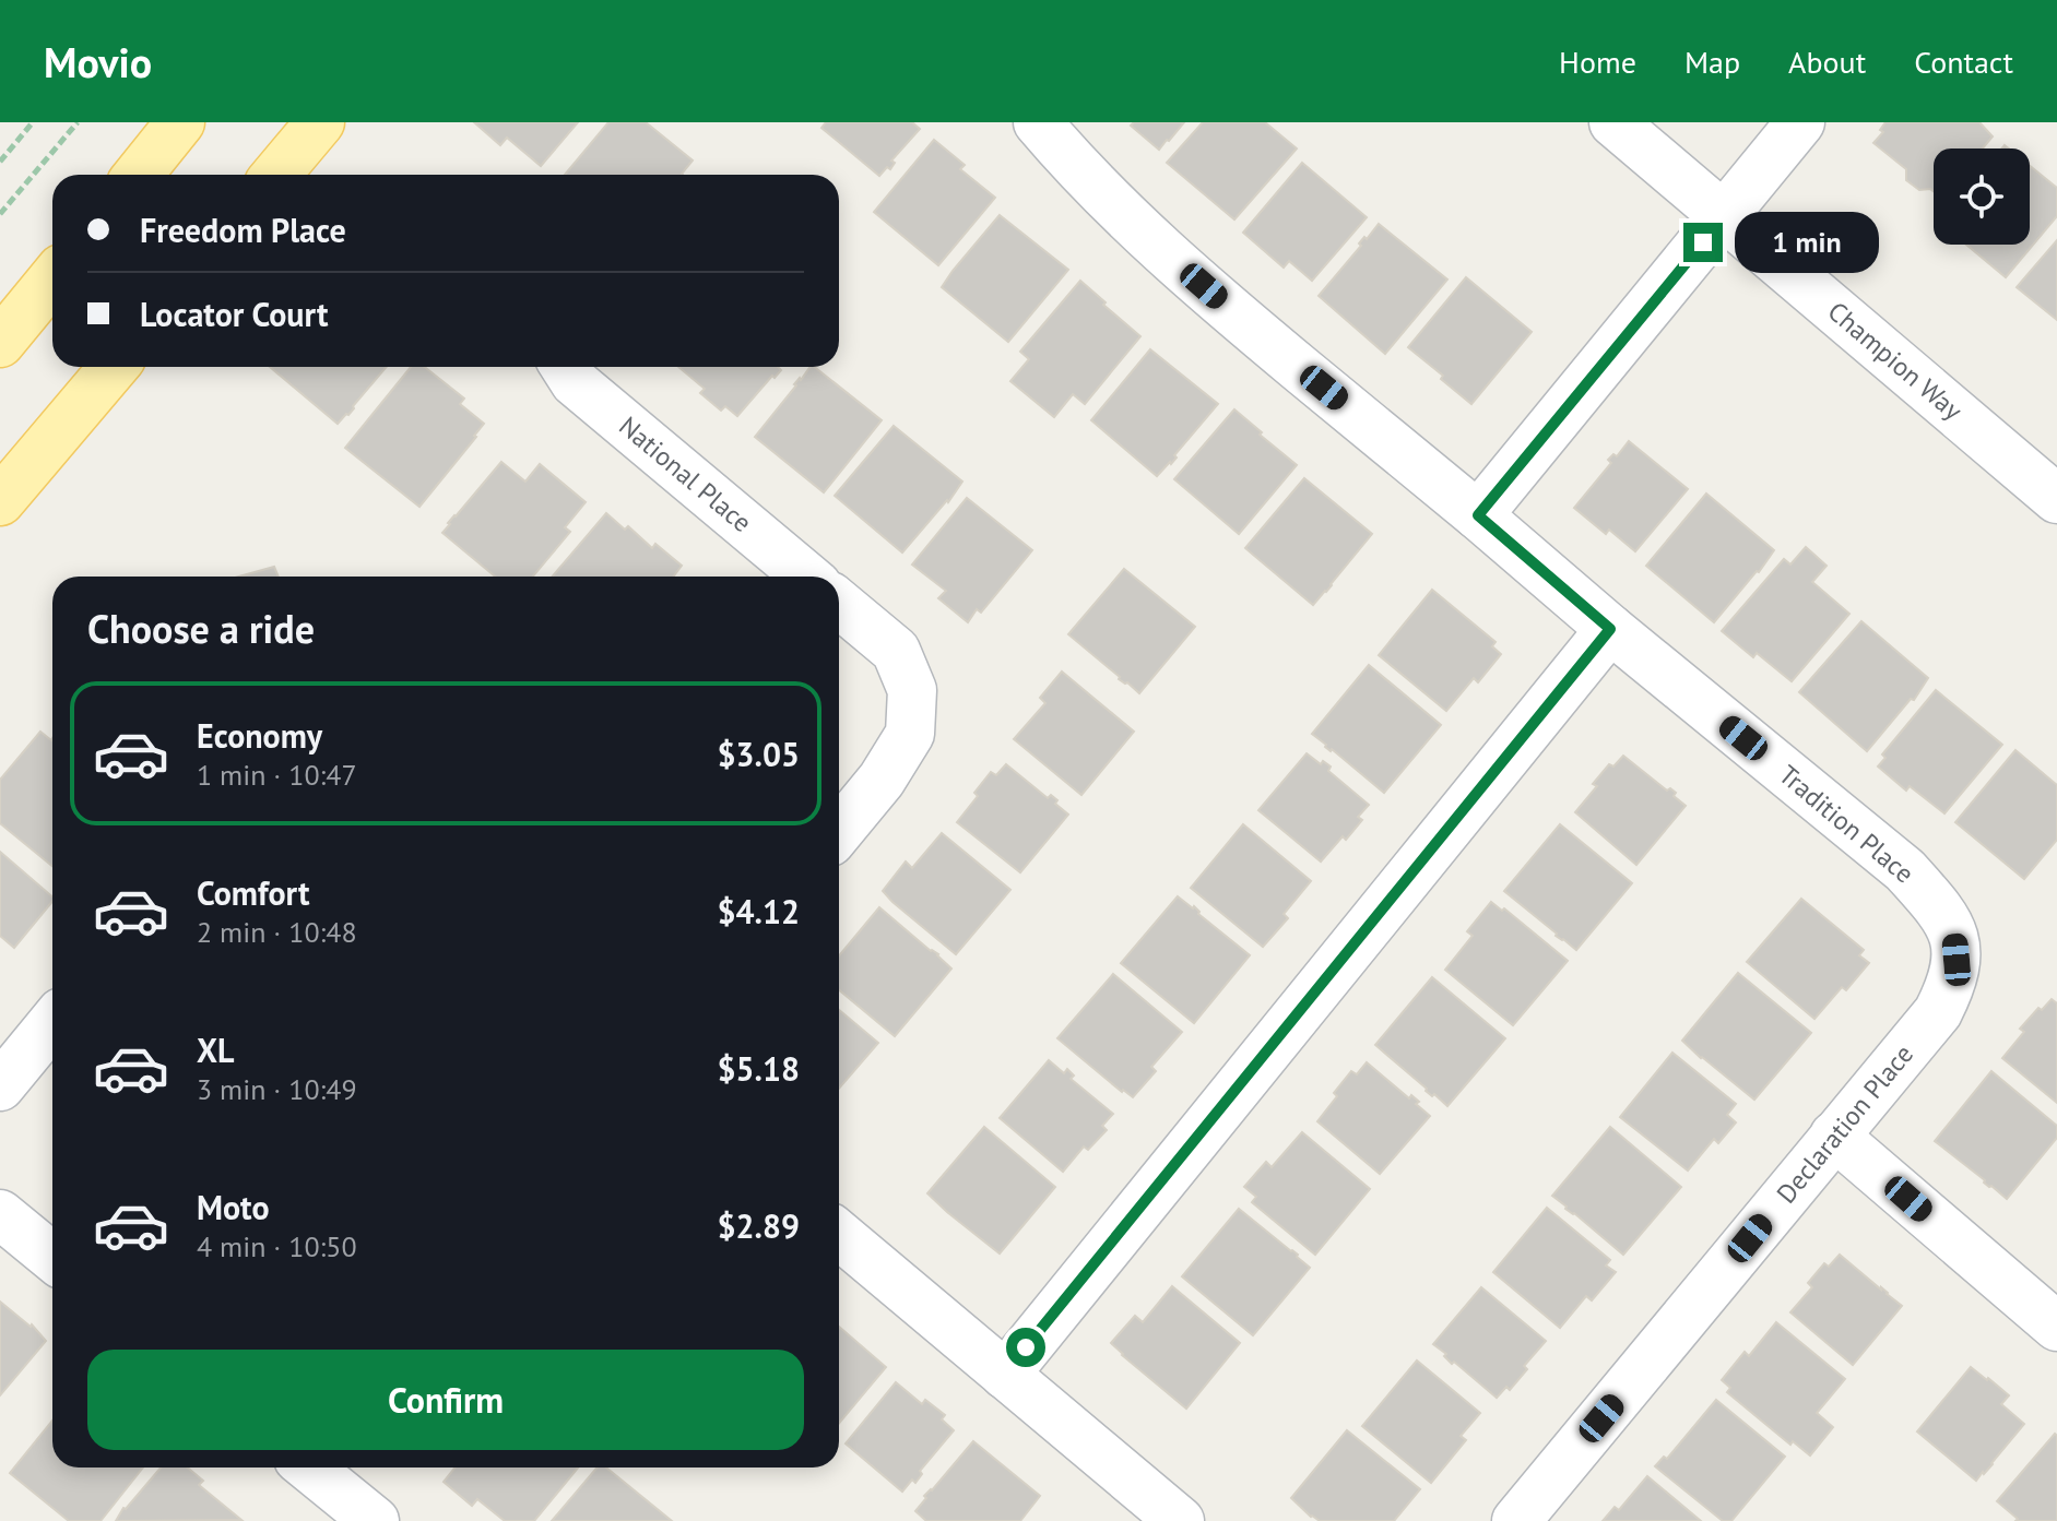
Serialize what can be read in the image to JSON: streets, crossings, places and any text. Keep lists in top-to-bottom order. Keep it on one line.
{"streets":{"street":["Champion Way","National Place","Tradition Place","Declaration Place"]},"crossings":[["Tradition Place","Declaration Place"]],"page":{"header":"Movio","nav":["Home","Map","About","Contact"],"banner":["Freedom Place","Locator Court"],"bubble":"1 min","heading":"Choose a ride","list":[{"name":"Economy","note":"1 min · 10:47","value":"$3.05"},{"name":"Comfort","note":"2 min · 10:48","value":"$4.12"},{"name":"XL","note":"3 min · 10:49","value":"$5.18"},{"name":"Moto","note":"4 min · 10:50","value":"$2.89"}],"buttons":"Confirm"}}
